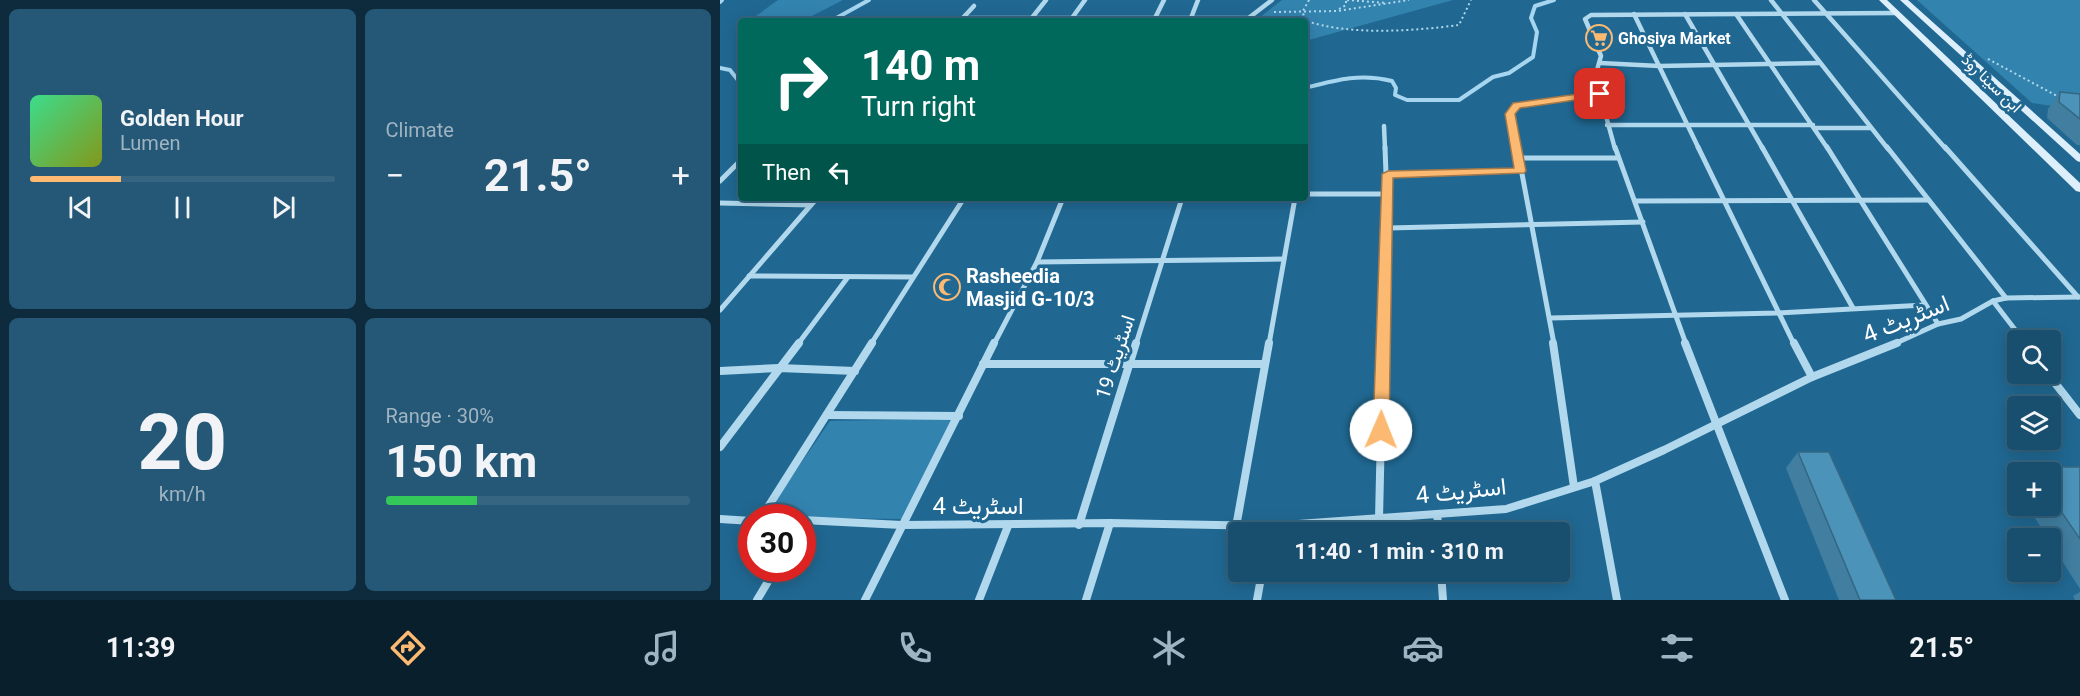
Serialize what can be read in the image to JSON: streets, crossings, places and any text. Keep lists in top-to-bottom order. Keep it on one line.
{"streets":{"main road":["ابن سینا روڈ"],"street":["اسٹریٹ 4","اسٹریٹ 19"]},"crossings":[["اسٹریٹ 4","اسٹریٹ 19"]],"places":{"supermarket":["Ghosiya Market"],"mosque":["Rasheedia Masjid G-10/3"]},"page":{"tile":["Climate",["20","km/h"],["Range · 30%","150 km"]],"turn":["140 m","Turn right"],"song":["Golden Hour","Lumen"],"then":"Then","heat":["−","21.5°","+"],"map_buttons":["+","−"],"limit":"30","trip":"11:40 · 1 min · 310 m","tabs":["11:39","21.5°"]}}
